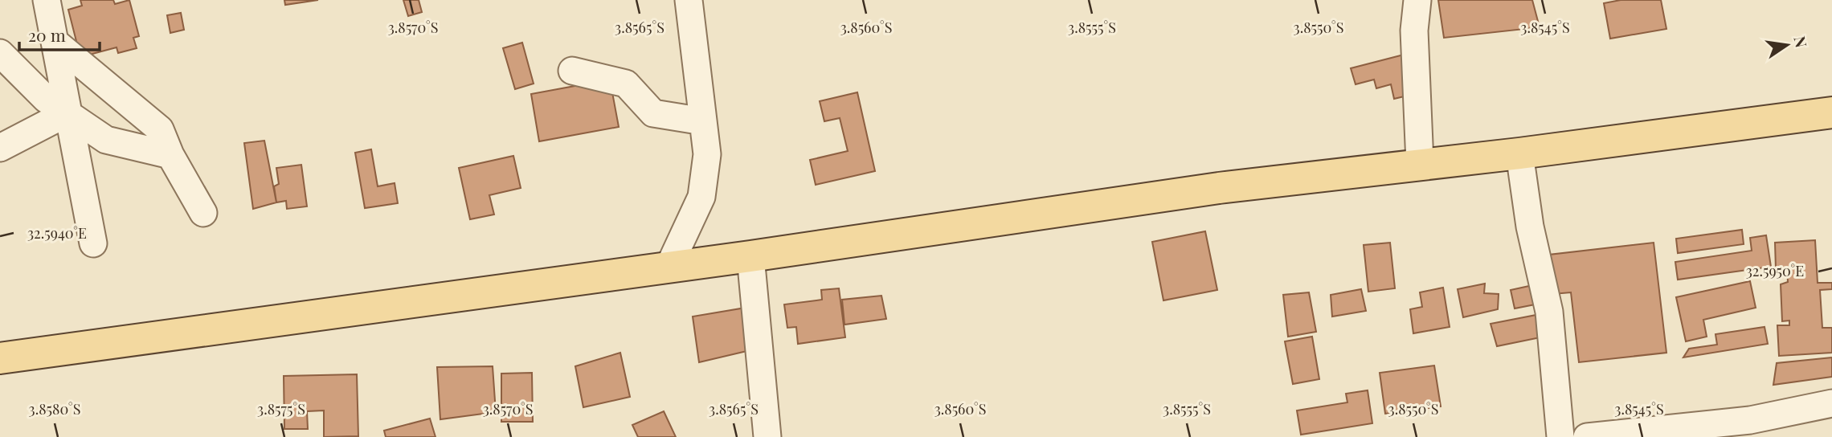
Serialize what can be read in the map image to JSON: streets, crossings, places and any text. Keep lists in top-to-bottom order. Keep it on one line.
{"scale_bar":"20 m","north":"right","coordinates":["3.8570°S","3.8565°S","3.8560°S","3.8555°S","3.8550°S","3.8545°S","32.5940°E","32.5950°E","3.8580°S","3.8575°S"]}
